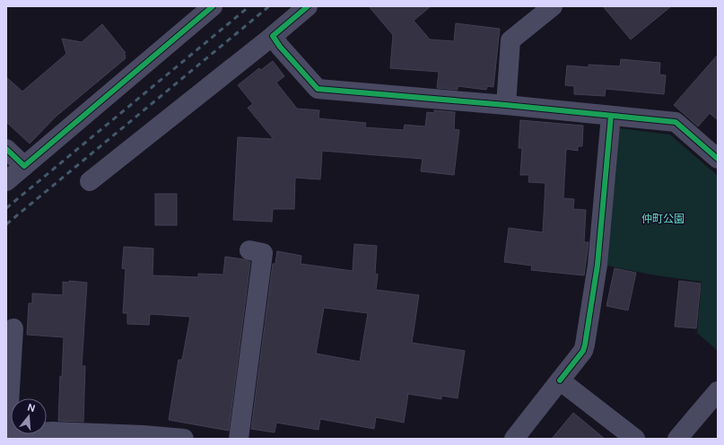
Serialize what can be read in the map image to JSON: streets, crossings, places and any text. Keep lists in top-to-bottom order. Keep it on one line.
{"parks":["仲町公園"],"north":"top"}
